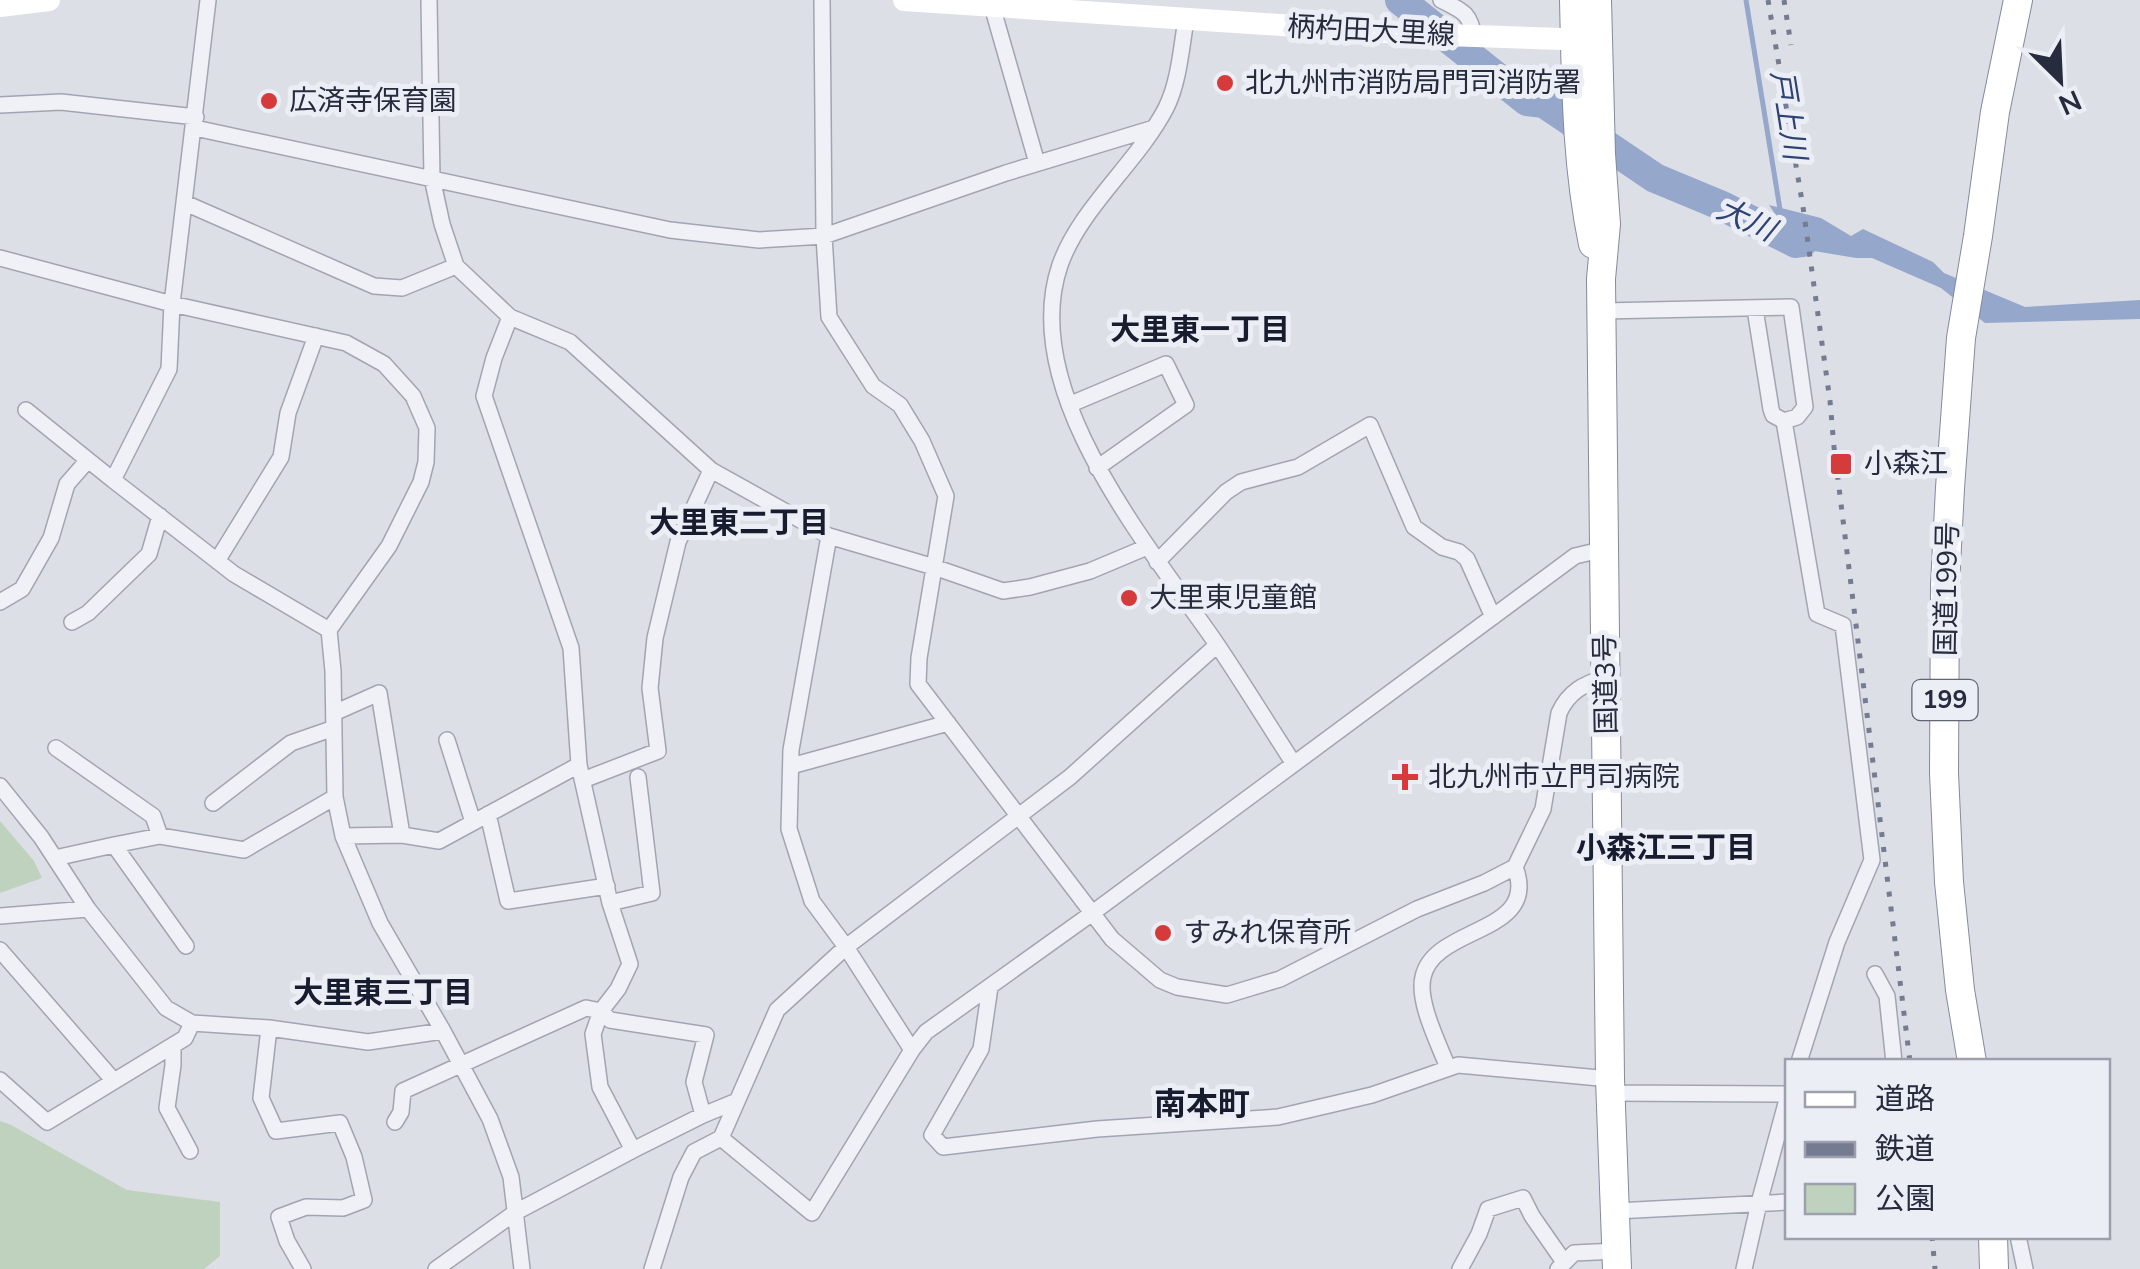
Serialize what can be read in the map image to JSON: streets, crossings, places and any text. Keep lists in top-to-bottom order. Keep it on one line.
{"streets":{"highway":["国道199号","国道3号","199"],"main road":["柄杓田大里線"]},"crossings":[["柄杓田大里線","国道3号"]],"districts":["大里東一丁目","大里東二丁目","小森江三丁目","大里東三丁目","南本町"],"water":["戸上川","大川"],"places":{"other":["北九州市消防局門司消防署","広済寺保育園","大里東児童館","すみれ保育所"],"transit":["小森江"],"health":["北九州市立門司病院"]},"legend":["道路","鉄道","公園"],"north":"bottom right"}
